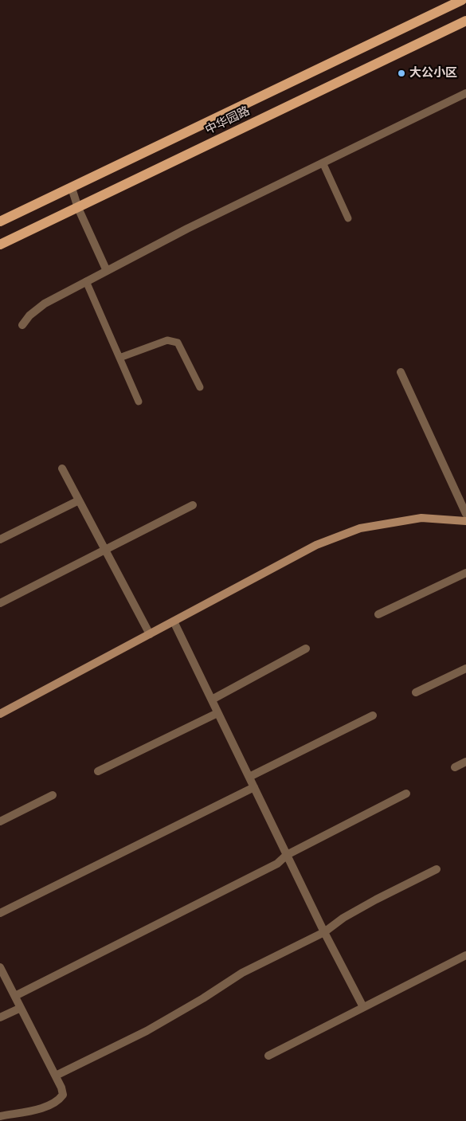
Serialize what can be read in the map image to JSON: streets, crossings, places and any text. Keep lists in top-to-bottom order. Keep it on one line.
{"streets":{"main road":["中华园路"]},"places":["大公小区"]}
